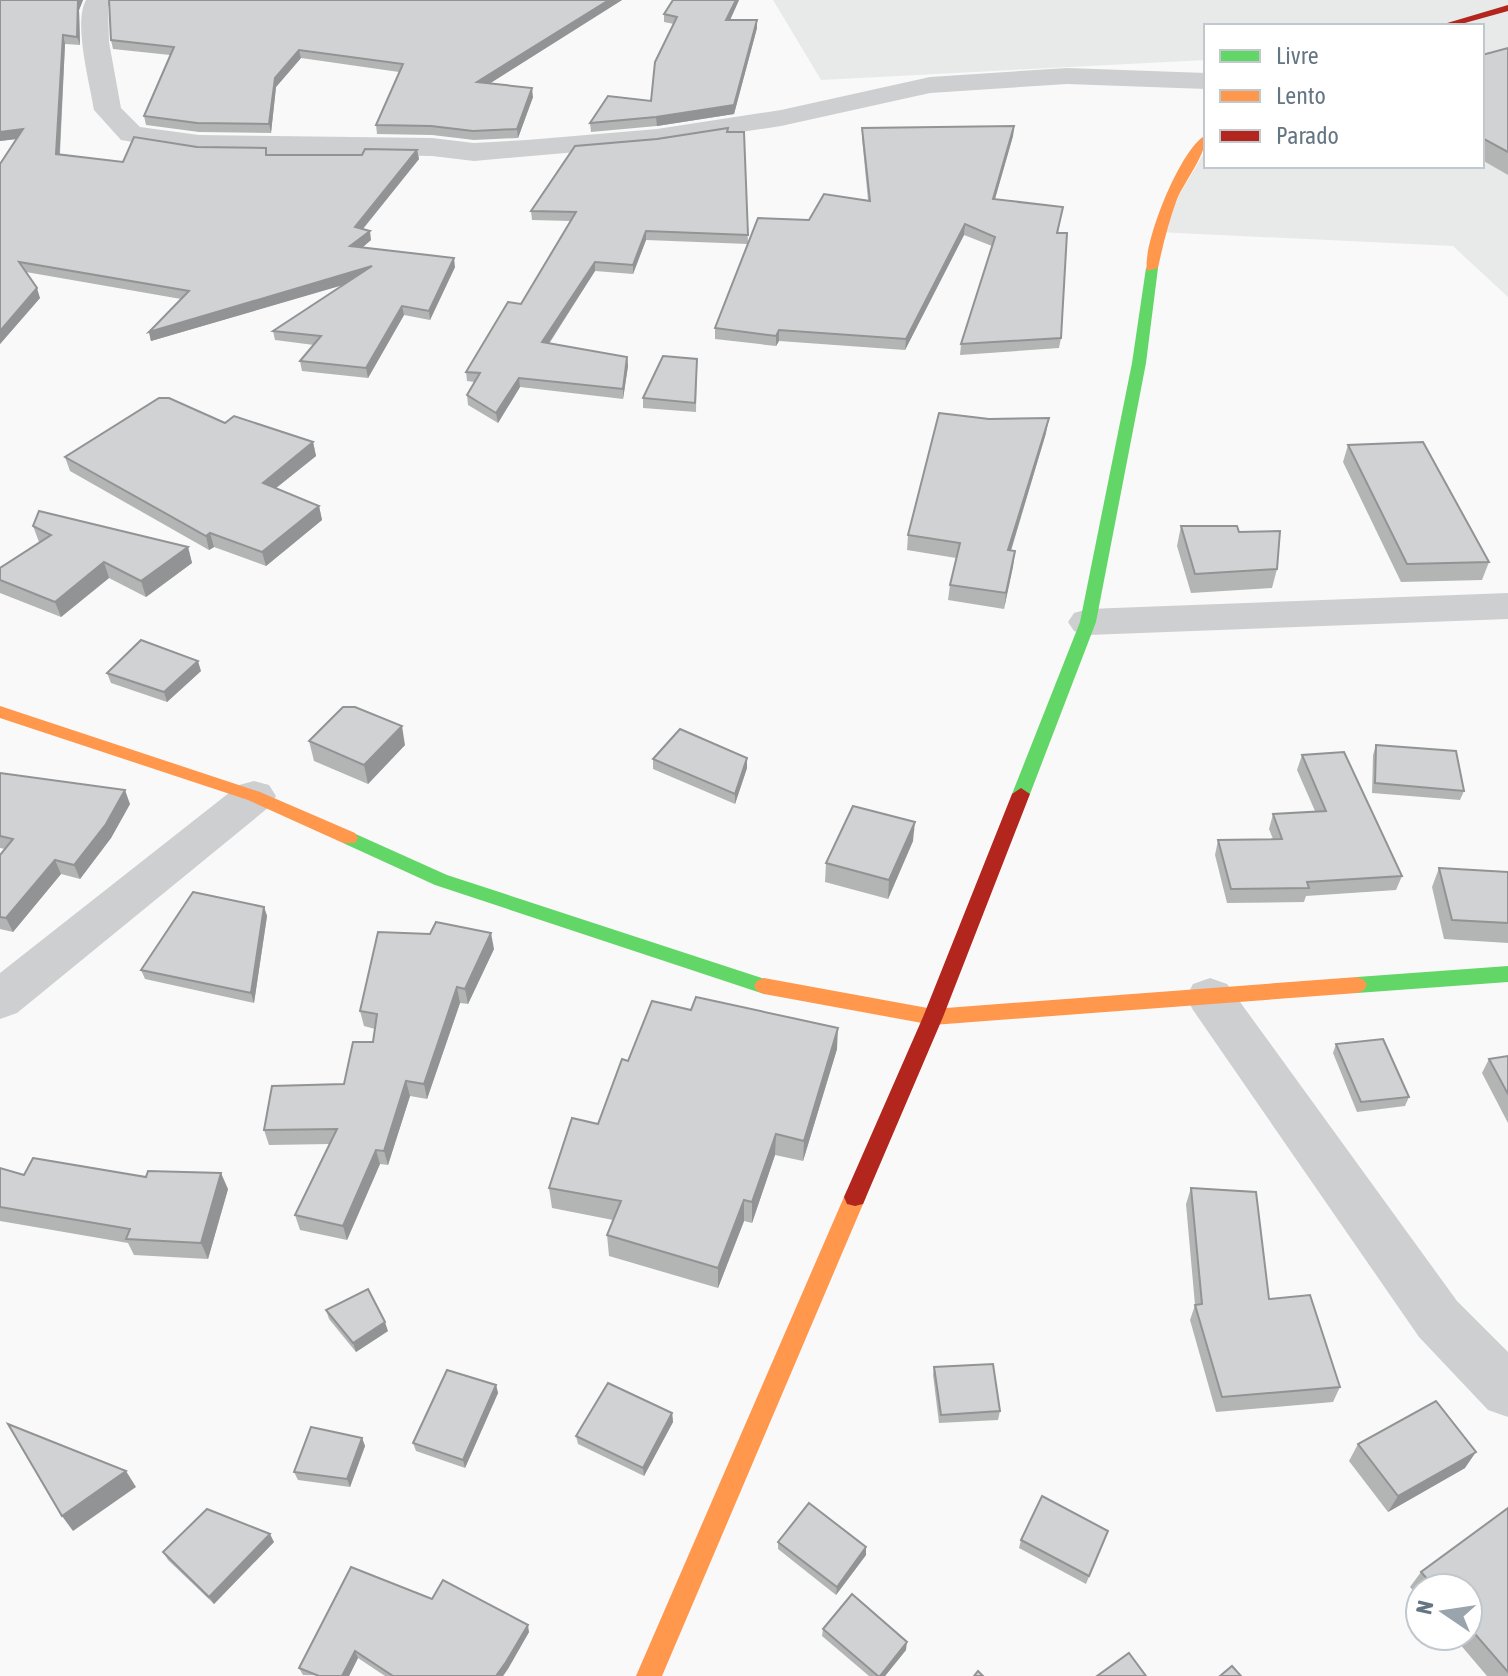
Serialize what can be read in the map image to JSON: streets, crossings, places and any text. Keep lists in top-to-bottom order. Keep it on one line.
{"legend":["Livre","Lento","Parado"],"north":"left"}
